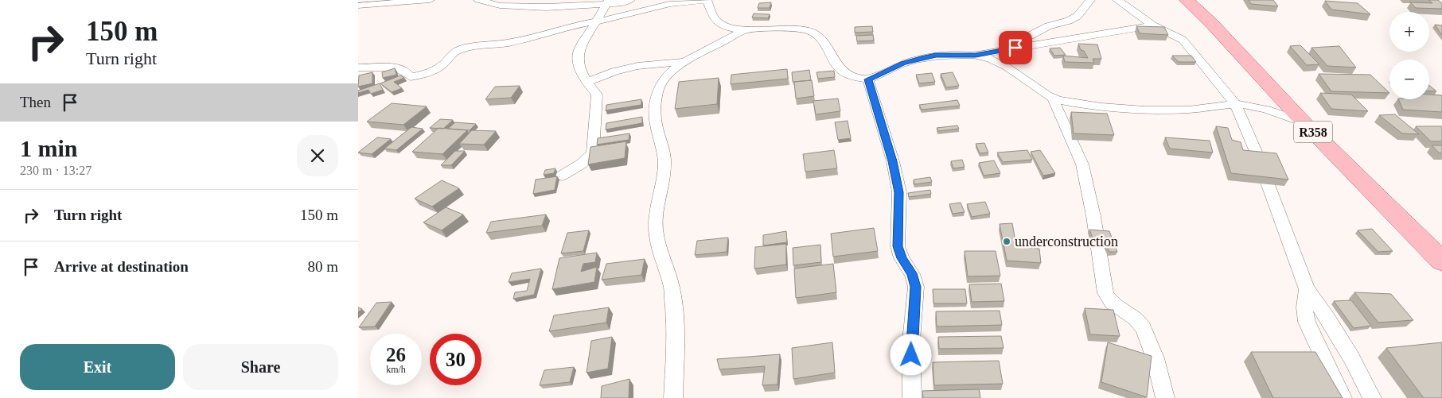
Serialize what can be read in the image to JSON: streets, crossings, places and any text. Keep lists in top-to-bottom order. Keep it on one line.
{"streets":{"main road":["R358"]},"places":["underconstruction"],"page":{"turn":["150 m","Turn right"],"map_buttons":["+","−"],"then":"Then","heading":["1 min","230 m · 13:27"],"list":[{"name":"Turn right","value":"150 m"},{"name":"Arrive at destination","value":"80 m"}],"speed":"26 km/h","limit":"30","buttons":["Exit","Share"]}}
